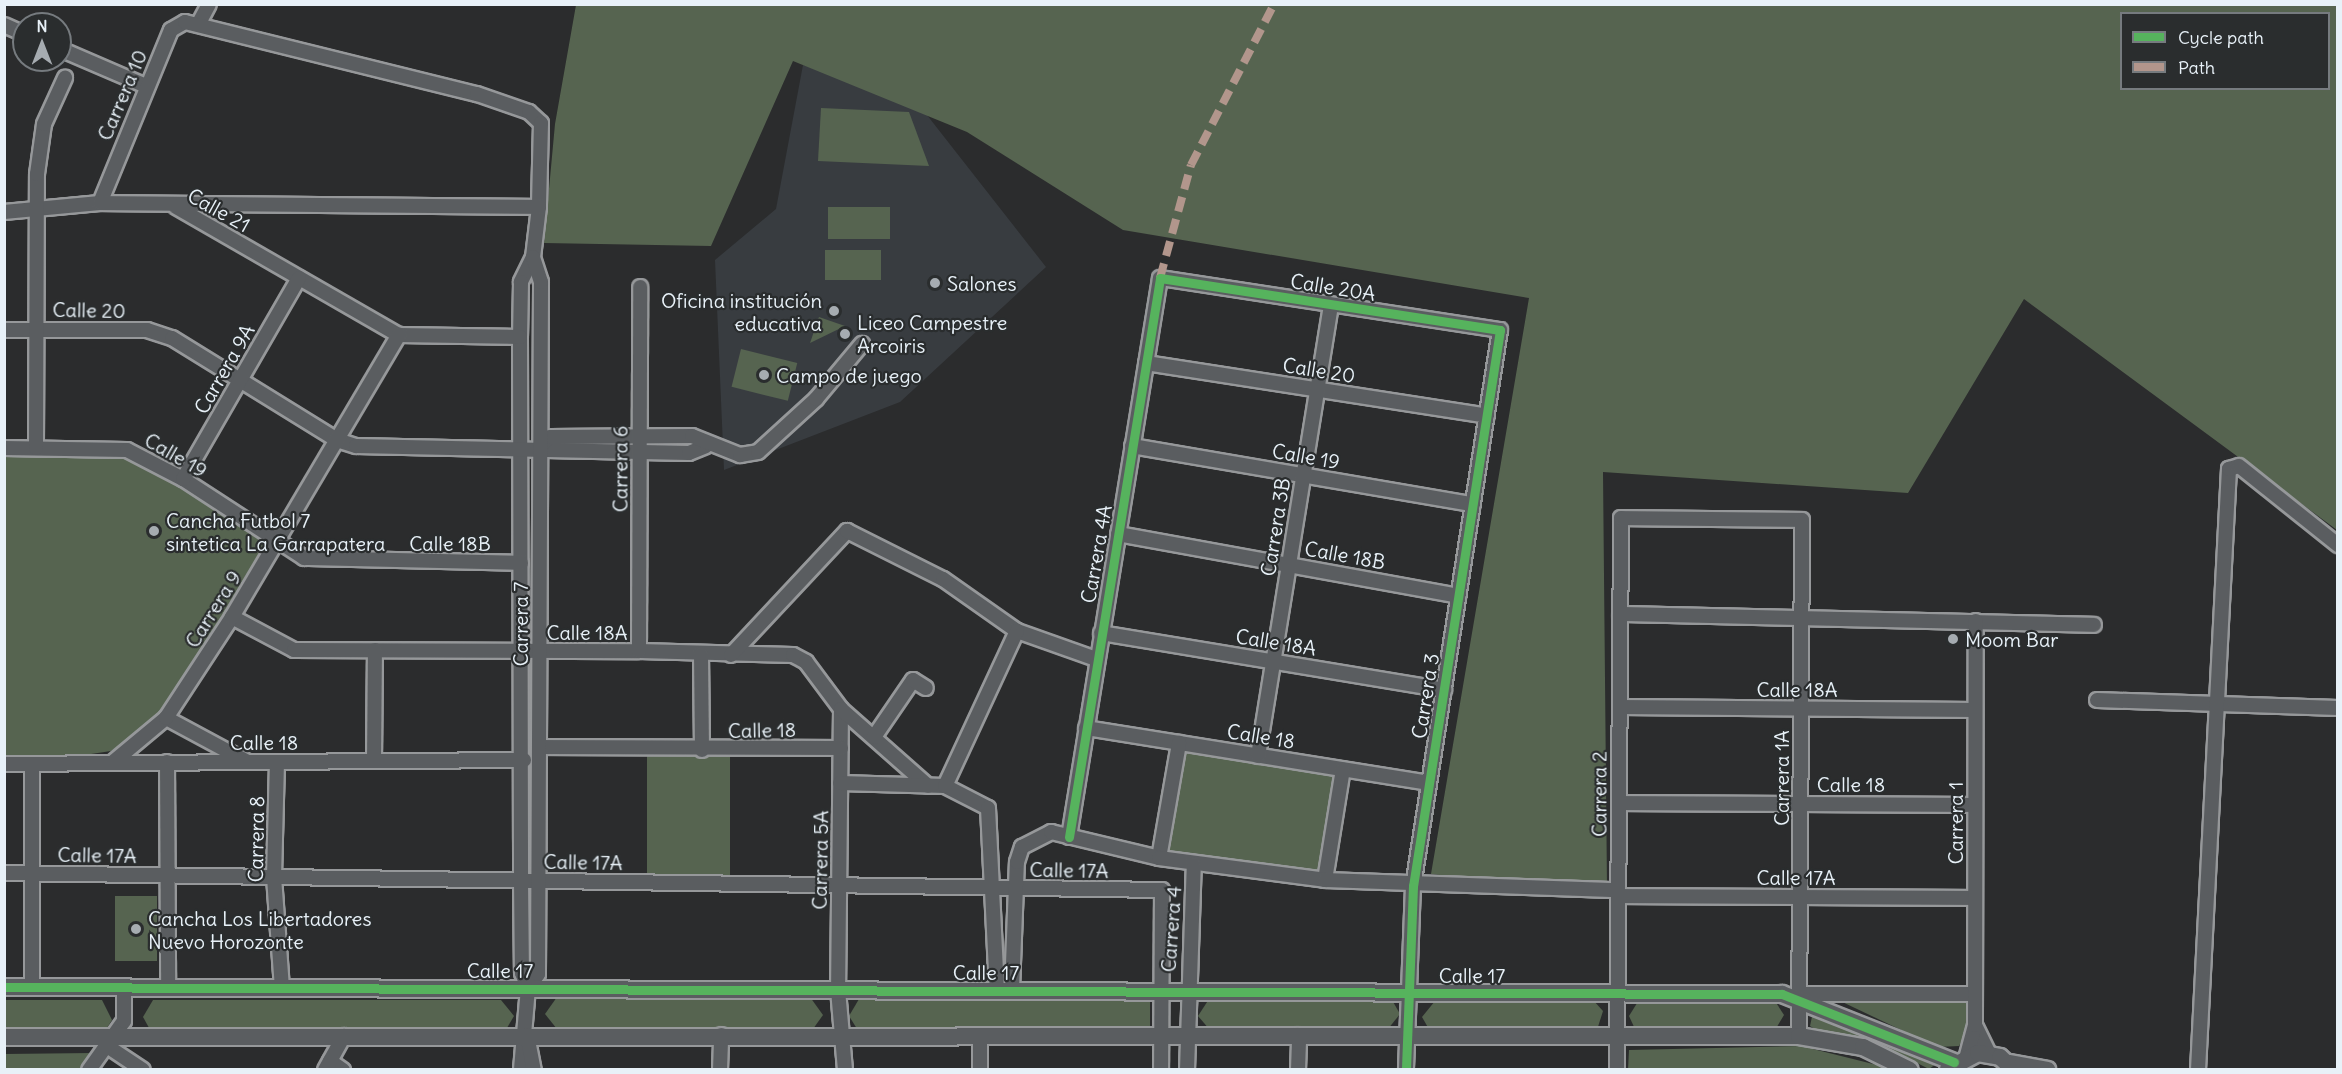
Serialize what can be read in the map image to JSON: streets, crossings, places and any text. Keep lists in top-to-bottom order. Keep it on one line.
{"streets":{"street":["Carrera 10","Calle 21","Calle 20A","Calle 20","Carrera 9A","Calle 19","Carrera 6","Carrera 3B","Calle 18B","Carrera 4A","Carrera 9","Carrera 7","Calle 18A","Carrera 3","Calle 18","Carrera 1A","Carrera 2","Carrera 1","Carrera 8","Calle 17A","Carrera 5A","Carrera 4","Calle 17"]},"crossings":[["Carrera 10","Calle 21"],["Carrera 10","Carrera 7"],["Calle 21","Carrera 9A"],["Calle 21","Carrera 9"],["Calle 20A","Carrera 3B"],["Calle 20A","Carrera 4A"],["Calle 20A","Carrera 3"],["Calle 20","Carrera 9A"],["Calle 20","Carrera 3B"],["Calle 20","Carrera 4A"],["Calle 20","Carrera 9"],["Calle 20","Carrera 3"],["Carrera 9A","Calle 19"],["Calle 19","Carrera 3B"],["Calle 19","Calle 18B"],["Calle 19","Carrera 4A"],["Calle 19","Carrera 9"],["Calle 19","Carrera 3"],["Carrera 6","Calle 18A"],["Carrera 3B","Calle 18B"],["Carrera 3B","Calle 18A"],["Carrera 3B","Calle 18"],["Calle 18B","Carrera 4A"],["Calle 18B","Carrera 9"],["Calle 18B","Carrera 7"],["Calle 18B","Carrera 3"],["Carrera 4A","Calle 18A"],["Carrera 4A","Calle 18"],["Carrera 4A","Calle 17A"],["Carrera 9","Calle 18A"],["Carrera 9","Calle 18"],["Carrera 7","Calle 18A"],["Carrera 7","Calle 18"],["Carrera 7","Calle 17A"],["Carrera 7","Calle 17"],["Calle 18A","Carrera 3"],["Calle 18A","Carrera 1A"],["Calle 18A","Carrera 2"],["Calle 18A","Carrera 1"],["Calle 18A","Carrera 5A"],["Carrera 3","Calle 18"],["Carrera 3","Calle 17A"],["Carrera 3","Calle 17"],["Calle 18","Carrera 1A"],["Calle 18","Carrera 2"],["Calle 18","Carrera 1"],["Calle 18","Carrera 8"],["Calle 18","Carrera 5A"],["Calle 18","Carrera 4"],["Carrera 1A","Carrera 2"],["Carrera 1A","Calle 17A"],["Carrera 1A","Calle 17"],["Carrera 2","Calle 17A"],["Carrera 2","Calle 17"],["Carrera 1","Calle 17A"],["Carrera 1","Calle 17"],["Carrera 8","Calle 17A"],["Carrera 8","Calle 17"],["Calle 17A","Carrera 5A"],["Calle 17A","Carrera 4"],["Calle 17A","Calle 17"],["Carrera 5A","Calle 17"],["Carrera 4","Calle 17"]],"places":["Salones","Oficina institución educativa","Liceo Campestre Arcoiris","Campo de juego","Cancha Futbol 7 sintetica La Garrapatera","Moom Bar","Cancha Los Libertadores Nuevo Horozonte"],"legend":["Cycle path","Path"],"north":"top"}
